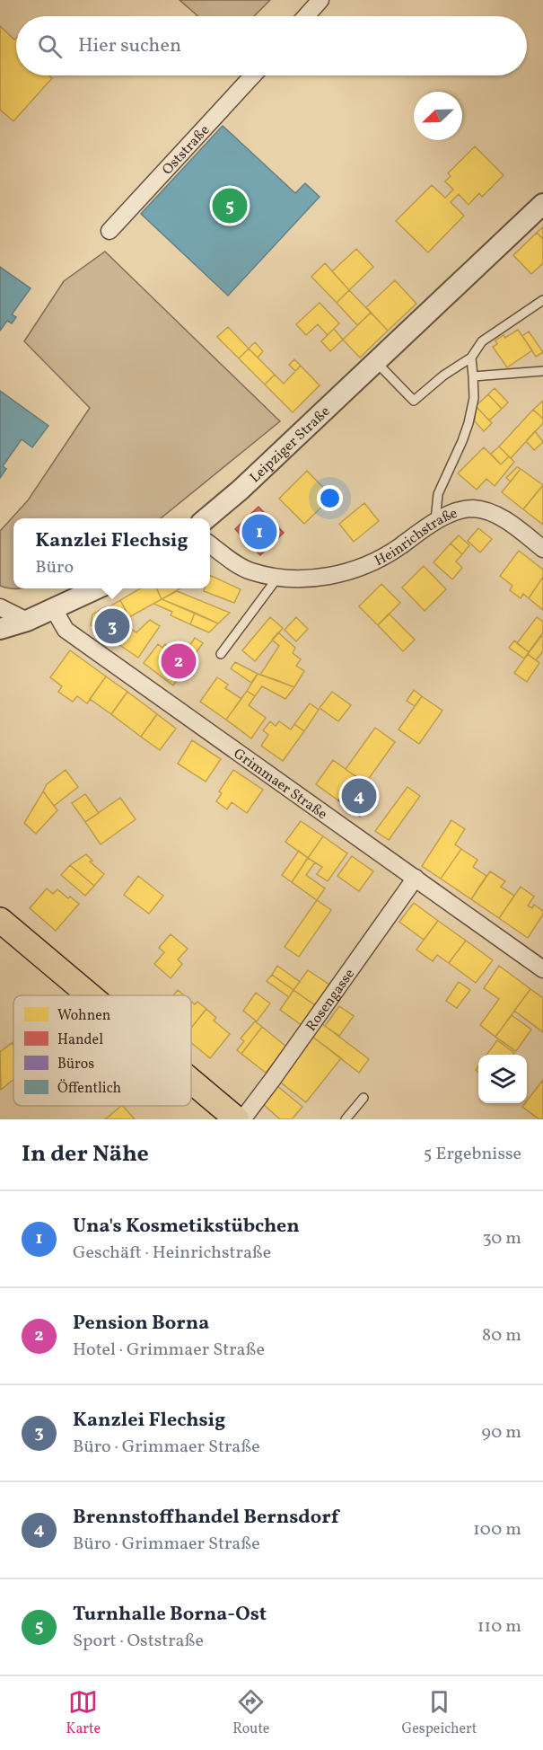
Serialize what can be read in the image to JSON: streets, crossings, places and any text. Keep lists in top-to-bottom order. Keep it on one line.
{"streets":{"street":["Oststraße","Leipziger Straße","Heinrichstraße","Grimmaer Straße","Rosengasse"]},"crossings":[["Grimmaer Straße","Rosengasse"]],"legend":["Wohnen","Handel","Büros","Öffentlich"],"north":"bottom left","page":{"search":"Hier suchen","pins":["5","1","3","2","4"],"popup":["Kanzlei Flechsig","Büro"],"heading":["In der Nähe","5 Ergebnisse"],"list":[{"mark":"1","name":"Una's Kosmetikstübchen","note":"Geschäft · Heinrichstraße","value":"30 m"},{"mark":"2","name":"Pension Borna","note":"Hotel · Grimmaer Straße","value":"80 m"},{"mark":"3","name":"Kanzlei Flechsig","note":"Büro · Grimmaer Straße","value":"90 m"},{"mark":"4","name":"Brennstoffhandel Bernsdorf","note":"Büro · Grimmaer Straße","value":"100 m"},{"mark":"5","name":"Turnhalle Borna-Ost","note":"Sport · Oststraße","value":"110 m"}],"nav":["Karte","Route","Gespeichert"]}}
